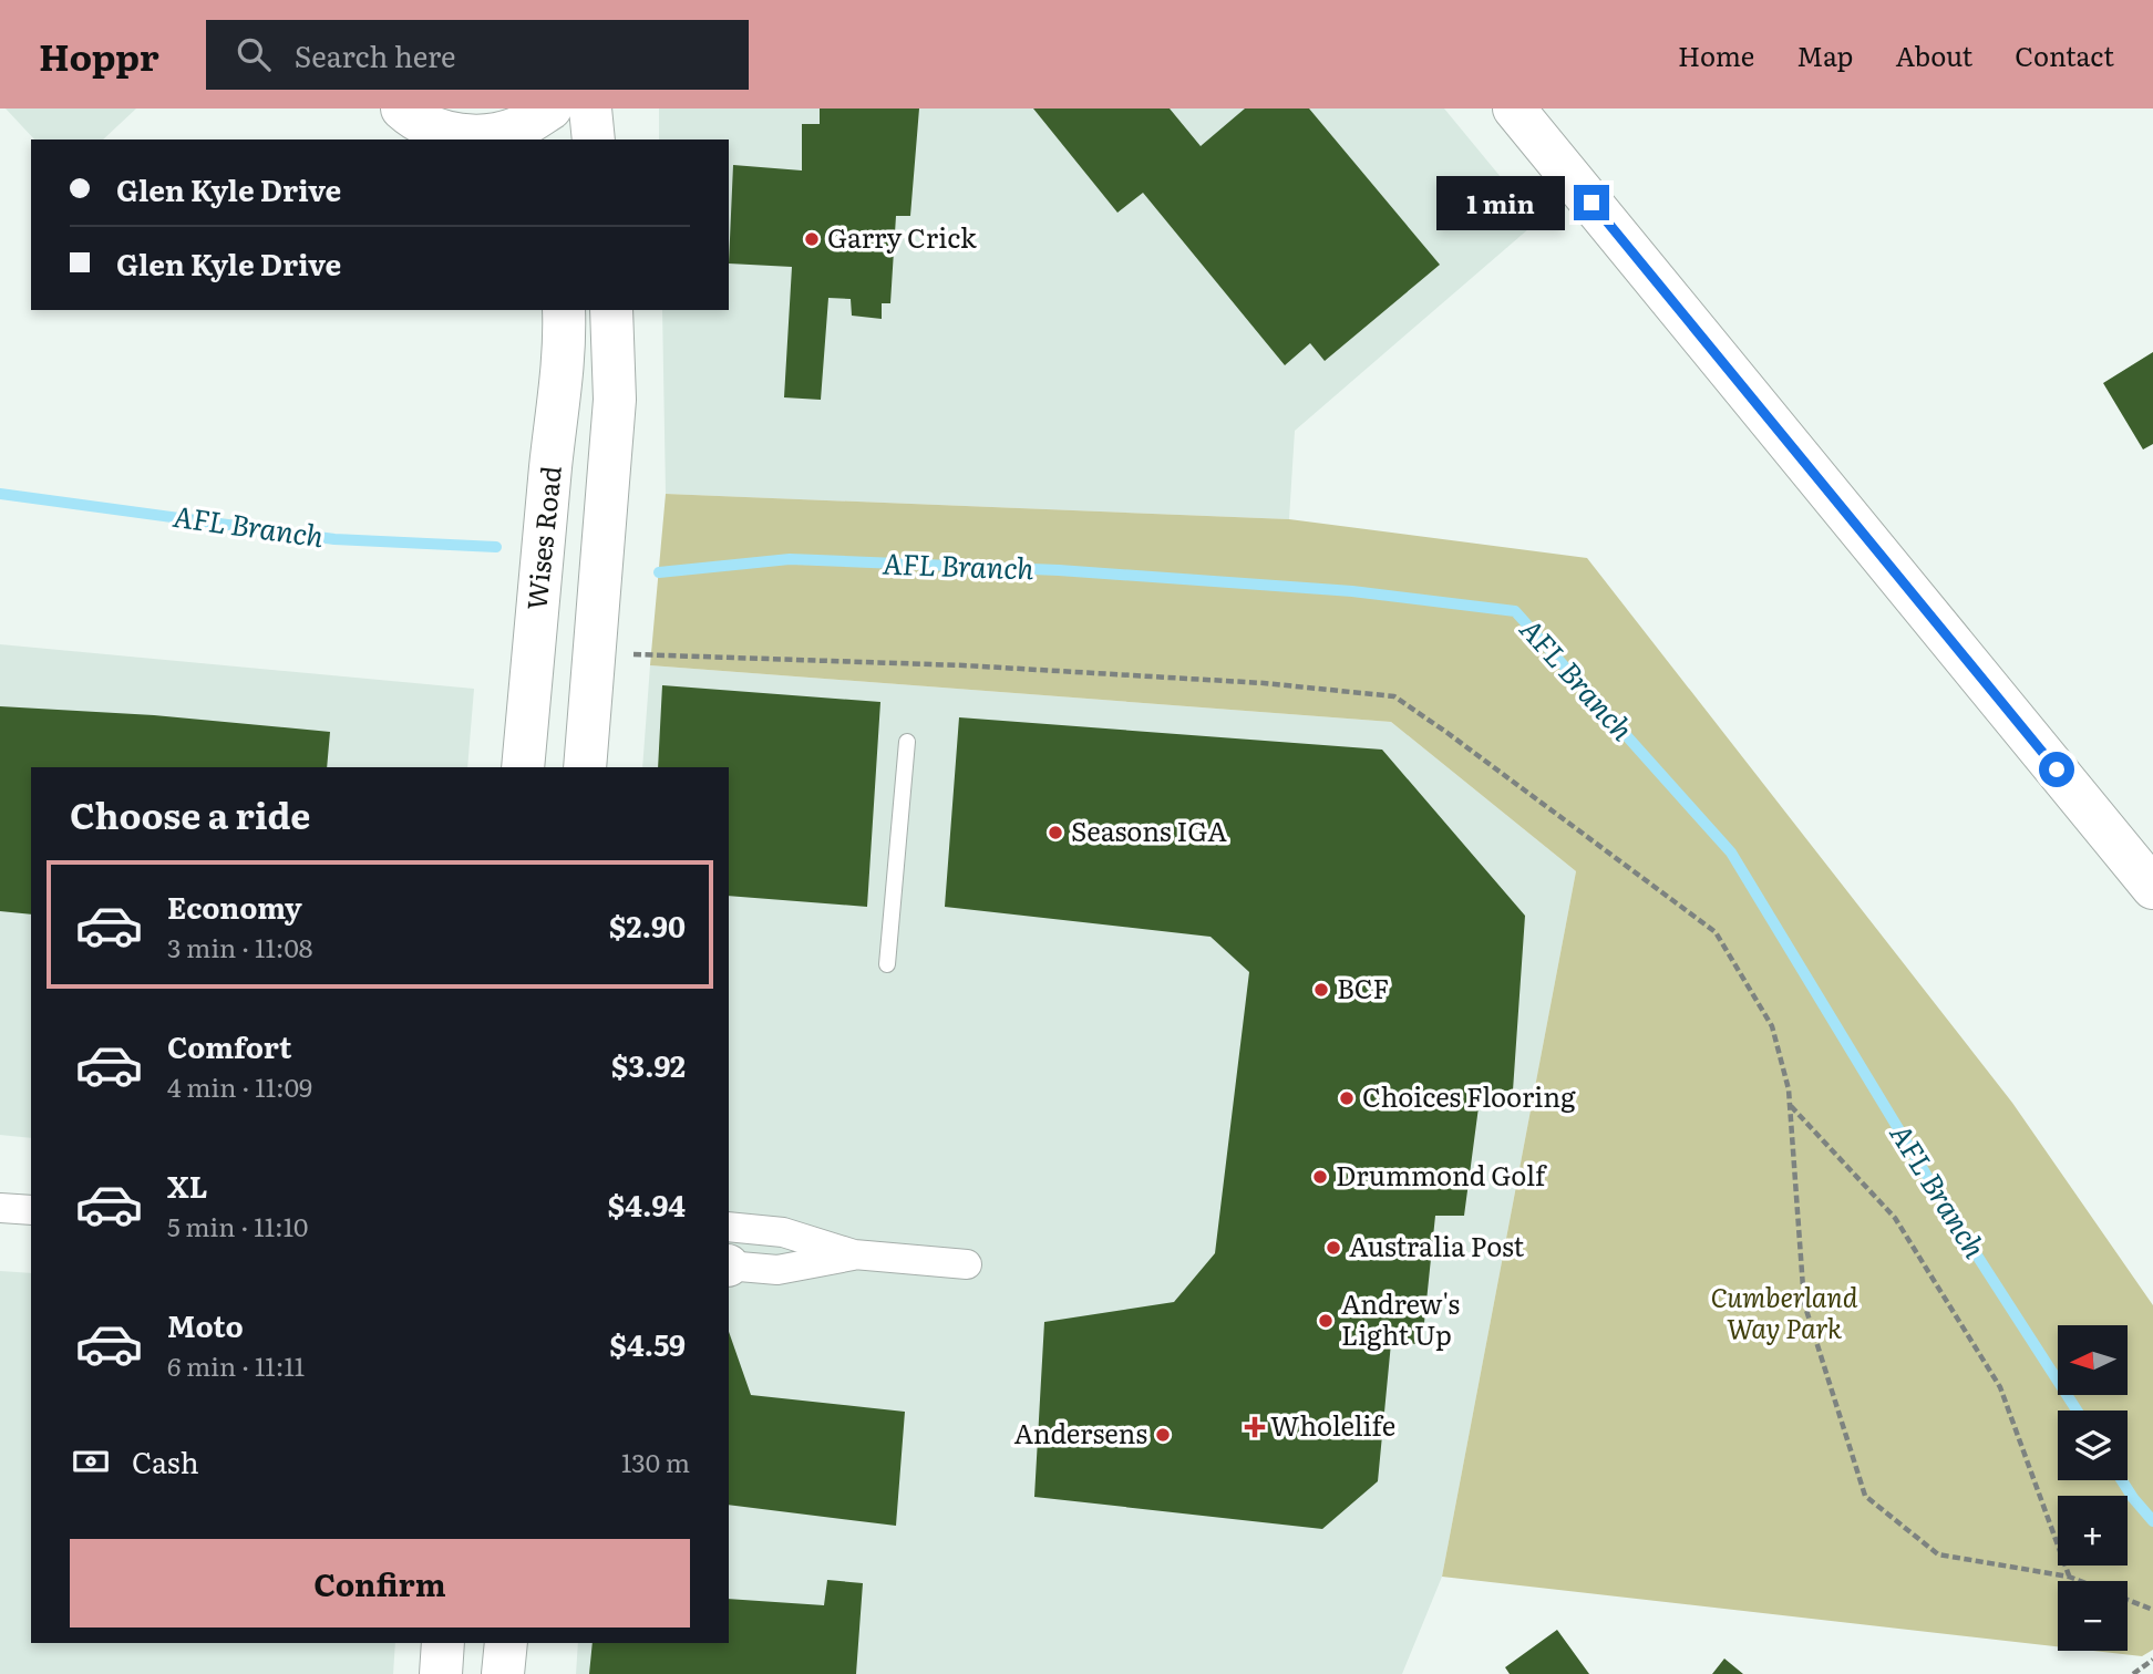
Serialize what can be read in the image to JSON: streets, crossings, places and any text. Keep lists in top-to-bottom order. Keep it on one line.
{"streets":{"main road":["Wises Road"]},"water":["AFL Branch"],"parks":["Cumberland Way Park"],"places":{"other":["Garry Crick","Seasons IGA","BCF","Choices Flooring","Drummond Golf","Australia Post","Andrew's Light Up","Andersens"],"health":["Wholelife"]},"north":"left","page":{"header":"Hoppr","search":"Search here","nav":["Home","Map","About","Contact"],"banner":["Glen Kyle Drive","Glen Kyle Drive"],"bubble":"1 min","heading":"Choose a ride","list":[{"name":"Economy","note":"3 min · 11:08","value":"$2.90"},{"name":"Comfort","note":"4 min · 11:09","value":"$3.92"},{"name":"XL","note":"5 min · 11:10","value":"$4.94"},{"name":"Moto","note":"6 min · 11:11","value":"$4.59"}],"map_buttons":["+","−"],"pay":["Cash","130 m"],"buttons":"Confirm"}}
